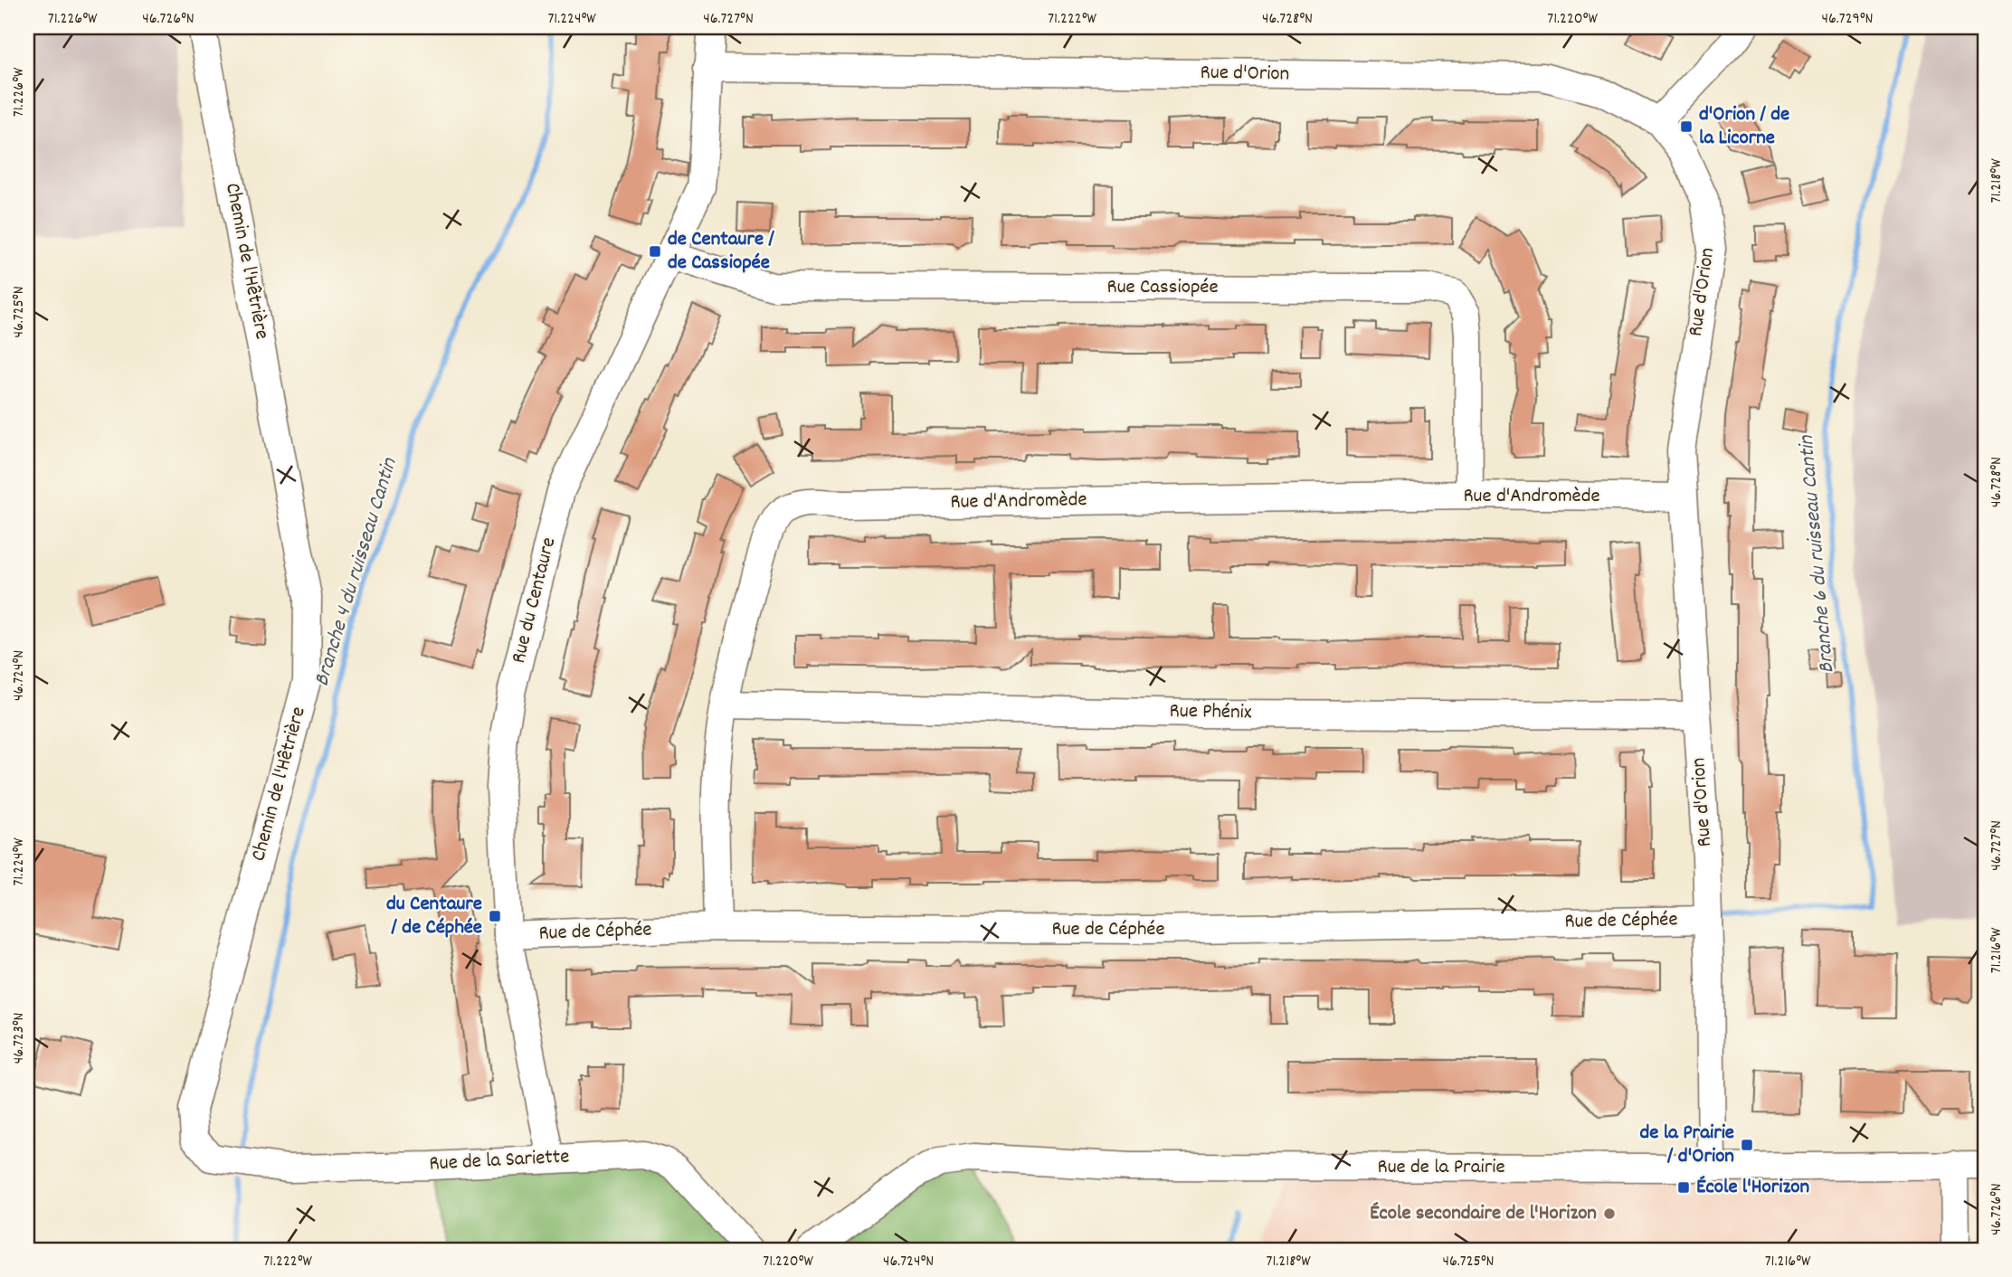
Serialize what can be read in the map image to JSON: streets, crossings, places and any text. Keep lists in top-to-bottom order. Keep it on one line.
{"streets":{"street":["Rue d'Orion","Chemin de l'Hêtrière","Rue Cassiopée","Rue d'Andromède","Rue du Centaure","Rue Phénix","Rue de Céphée","Rue de la Sariette","Rue de la Prairie"]},"crossings":[["Rue d'Orion","Rue d'Andromède"],["Rue d'Orion","Rue du Centaure"],["Rue d'Orion","Rue Phénix"],["Rue d'Orion","Rue de Céphée"],["Rue d'Orion","Rue de la Prairie"],["Chemin de l'Hêtrière","Rue de la Sariette"],["Rue Cassiopée","Rue d'Andromède"],["Rue Cassiopée","Rue du Centaure"],["Rue d'Andromède","Rue Phénix"],["Rue d'Andromède","Rue de Céphée"],["Rue du Centaure","Rue de Céphée"],["Rue du Centaure","Rue de la Sariette"]],"water":["Branche 6 du ruisseau Cantin","Branche 4 du ruisseau Cantin"],"places":{"transit":["d'Orion / de la Licorne","de Centaure / de Cassiopée","du Centaure / de Céphée","de la Prairie / d'Orion","École l'Horizon"],"other":["École secondaire de l'Horizon"]},"coordinates":["71.226°W","46.726°N","71.224°W","46.727°N","71.222°W","46.728°N","71.220°W","46.729°N","71.218°W","46.725°N","46.724°N","71.216°W","46.723°N"]}
